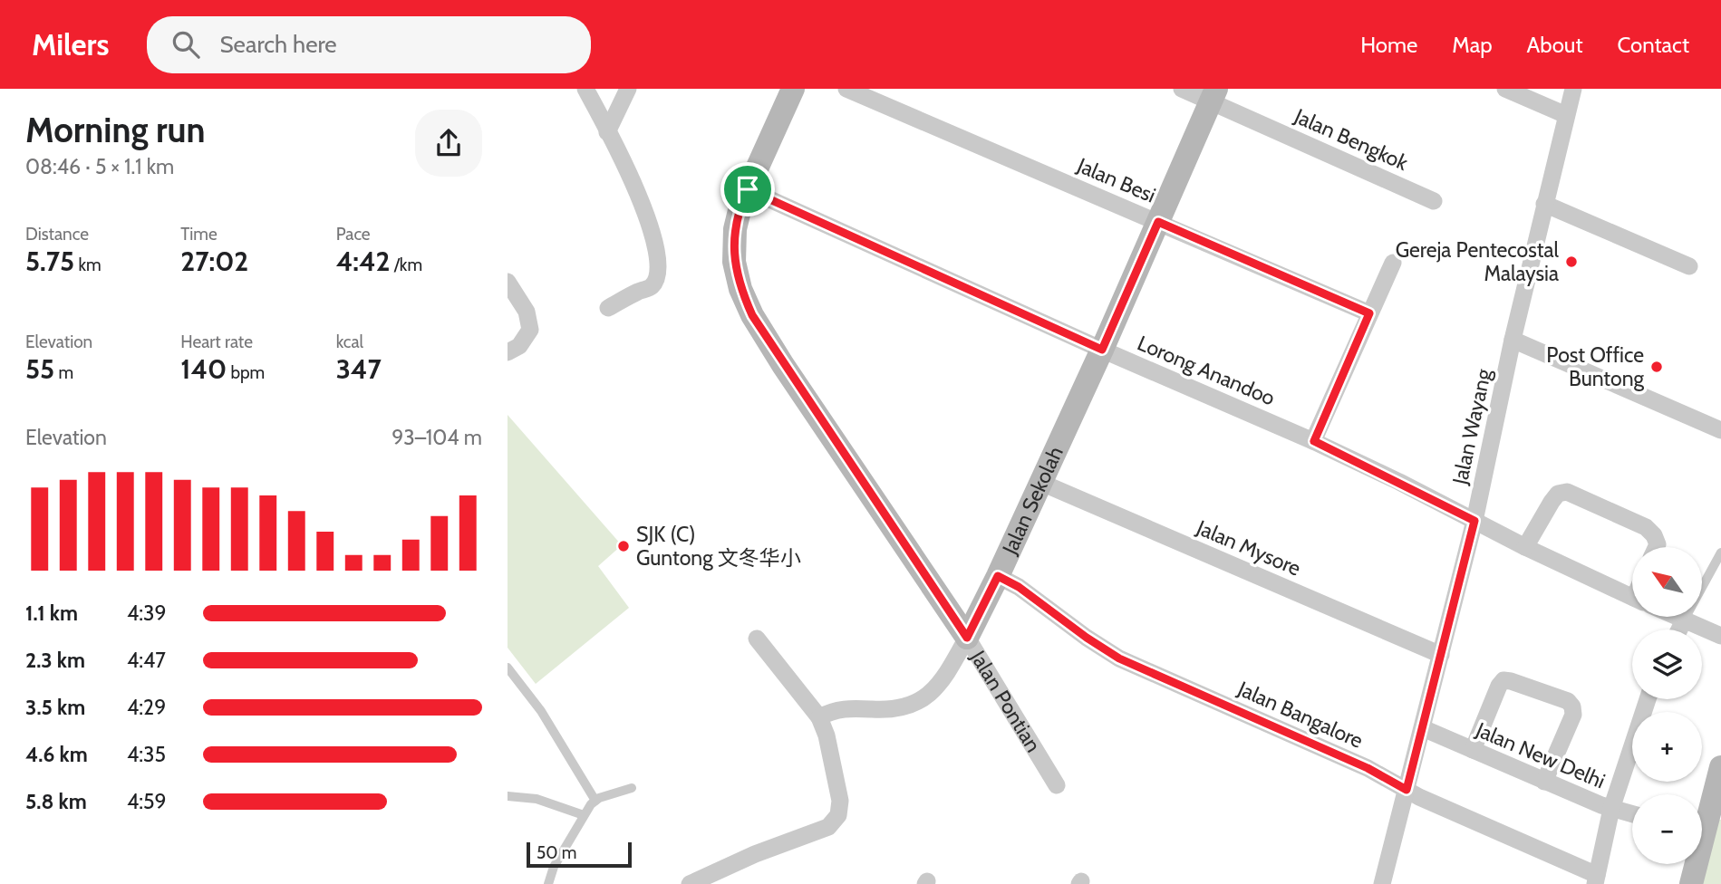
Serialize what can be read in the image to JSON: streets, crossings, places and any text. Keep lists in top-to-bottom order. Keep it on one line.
{"streets":{"street":["Jalan Bengkok","Jalan Besi","Lorong Anandoo","Jalan Wayang","Jalan Sekolah","Jalan Mysore","Jalan Pontian","Jalan Bangalore","Jalan New Delhi"]},"crossings":[["Jalan Bengkok","Jalan Sekolah"],["Jalan Besi","Jalan Sekolah"],["Lorong Anandoo","Jalan Wayang"],["Lorong Anandoo","Jalan Sekolah"],["Lorong Anandoo","Jalan Pontian"],["Jalan Wayang","Jalan Mysore"],["Jalan Wayang","Jalan Bangalore"],["Jalan Wayang","Jalan New Delhi"],["Jalan Sekolah","Jalan Mysore"],["Jalan Sekolah","Jalan Pontian"],["Jalan Sekolah","Jalan Bangalore"]],"places":["Gereja Pentecostal Malaysia","Post Office Buntong","SJK (C) Guntong 文冬华小"],"scale_bar":"50 m","north":"top left","page":{"header":"Milers","search":"Search here","nav":["Home","Map","About","Contact"],"heading":["Morning run","08:46 · 5 × 1.1 km"],"stats":[["Distance","5.75 km"],["Time","27:02"],["Pace","4:42 /km"],["Elevation","55 m"],["Heart rate","140 bpm"],["kcal","347"]],"chart":["Elevation","93–104 m"],"map_buttons":["+","−"],"list":[{"name":"1.1 km","note":"4:39"},{"name":"2.3 km","note":"4:47"},{"name":"3.5 km","note":"4:29"},{"name":"4.6 km","note":"4:35"},{"name":"5.8 km","note":"4:59"}],"scale":"50 m"}}
